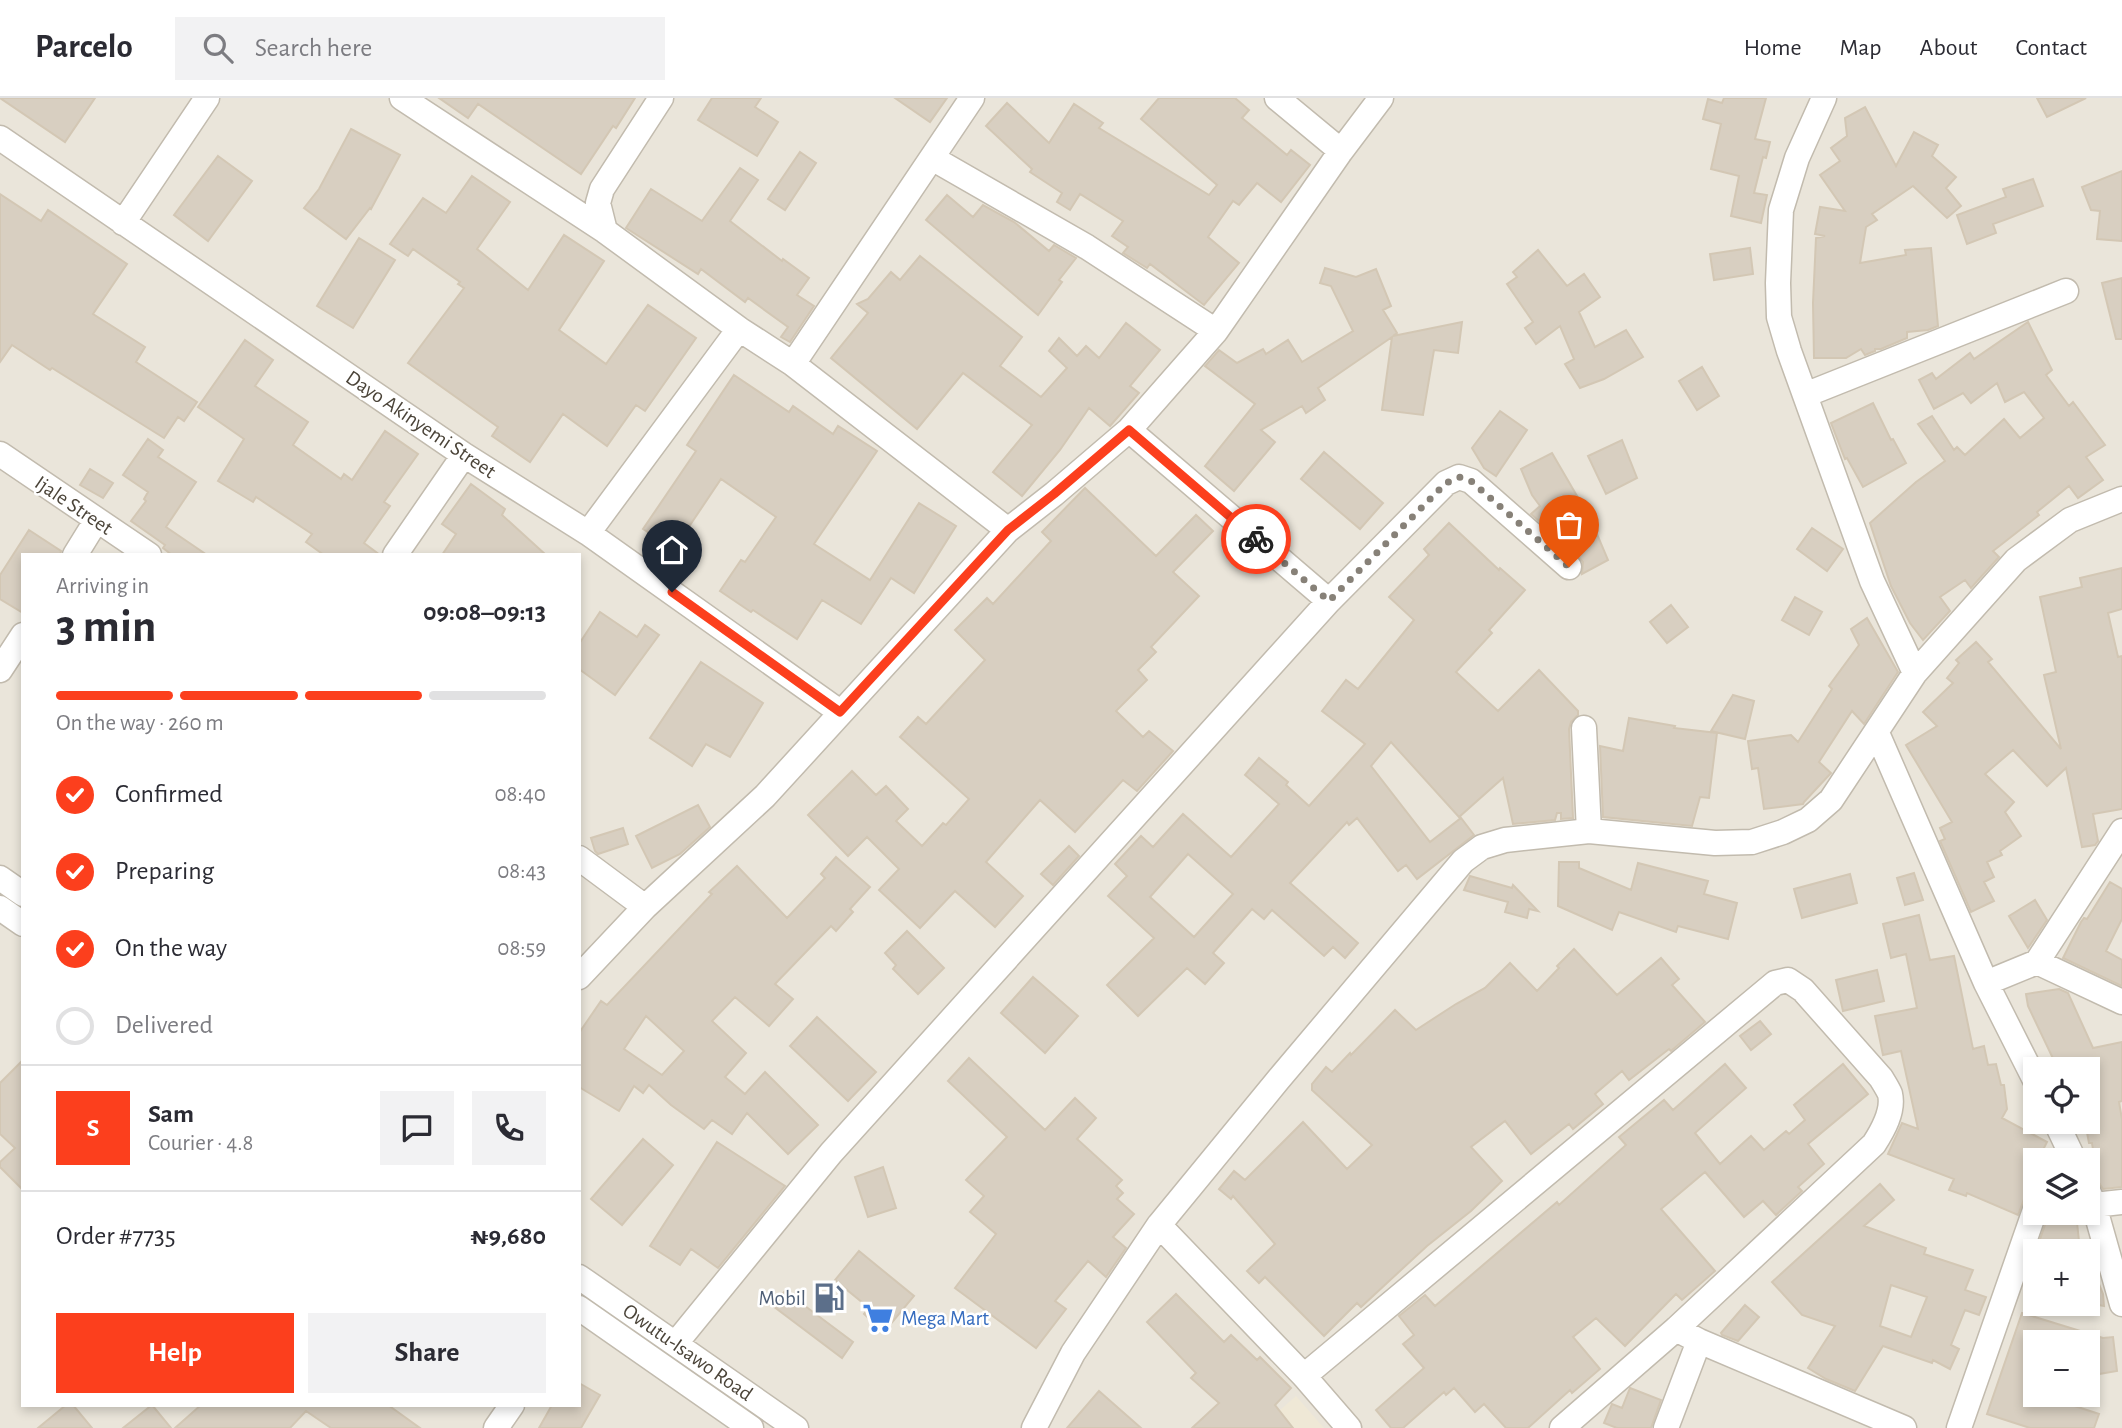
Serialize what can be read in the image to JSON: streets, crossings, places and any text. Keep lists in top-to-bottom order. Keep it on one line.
{"streets":{"street":["Dayo Akinyemi Street","Ijale Street","Owutu-Isawo Road"]},"places":{"fuel station":["Mobil"],"supermarket":["Mega Mart"]},"page":{"header":"Parcelo","search":"Search here","nav":["Home","Map","About","Contact"],"heading":["3 min","Arriving in","09:08–09:13"],"panel":["Sam","Courier · 4.8","Order #7735","₦9,680"],"bar":"On the way · 260 m","list":[["Confirmed","08:40"],["Preparing","08:43"],["On the way","08:59"],"Delivered"],"map_buttons":["+","−"],"round":"S","buttons":["Help","Share"]}}
